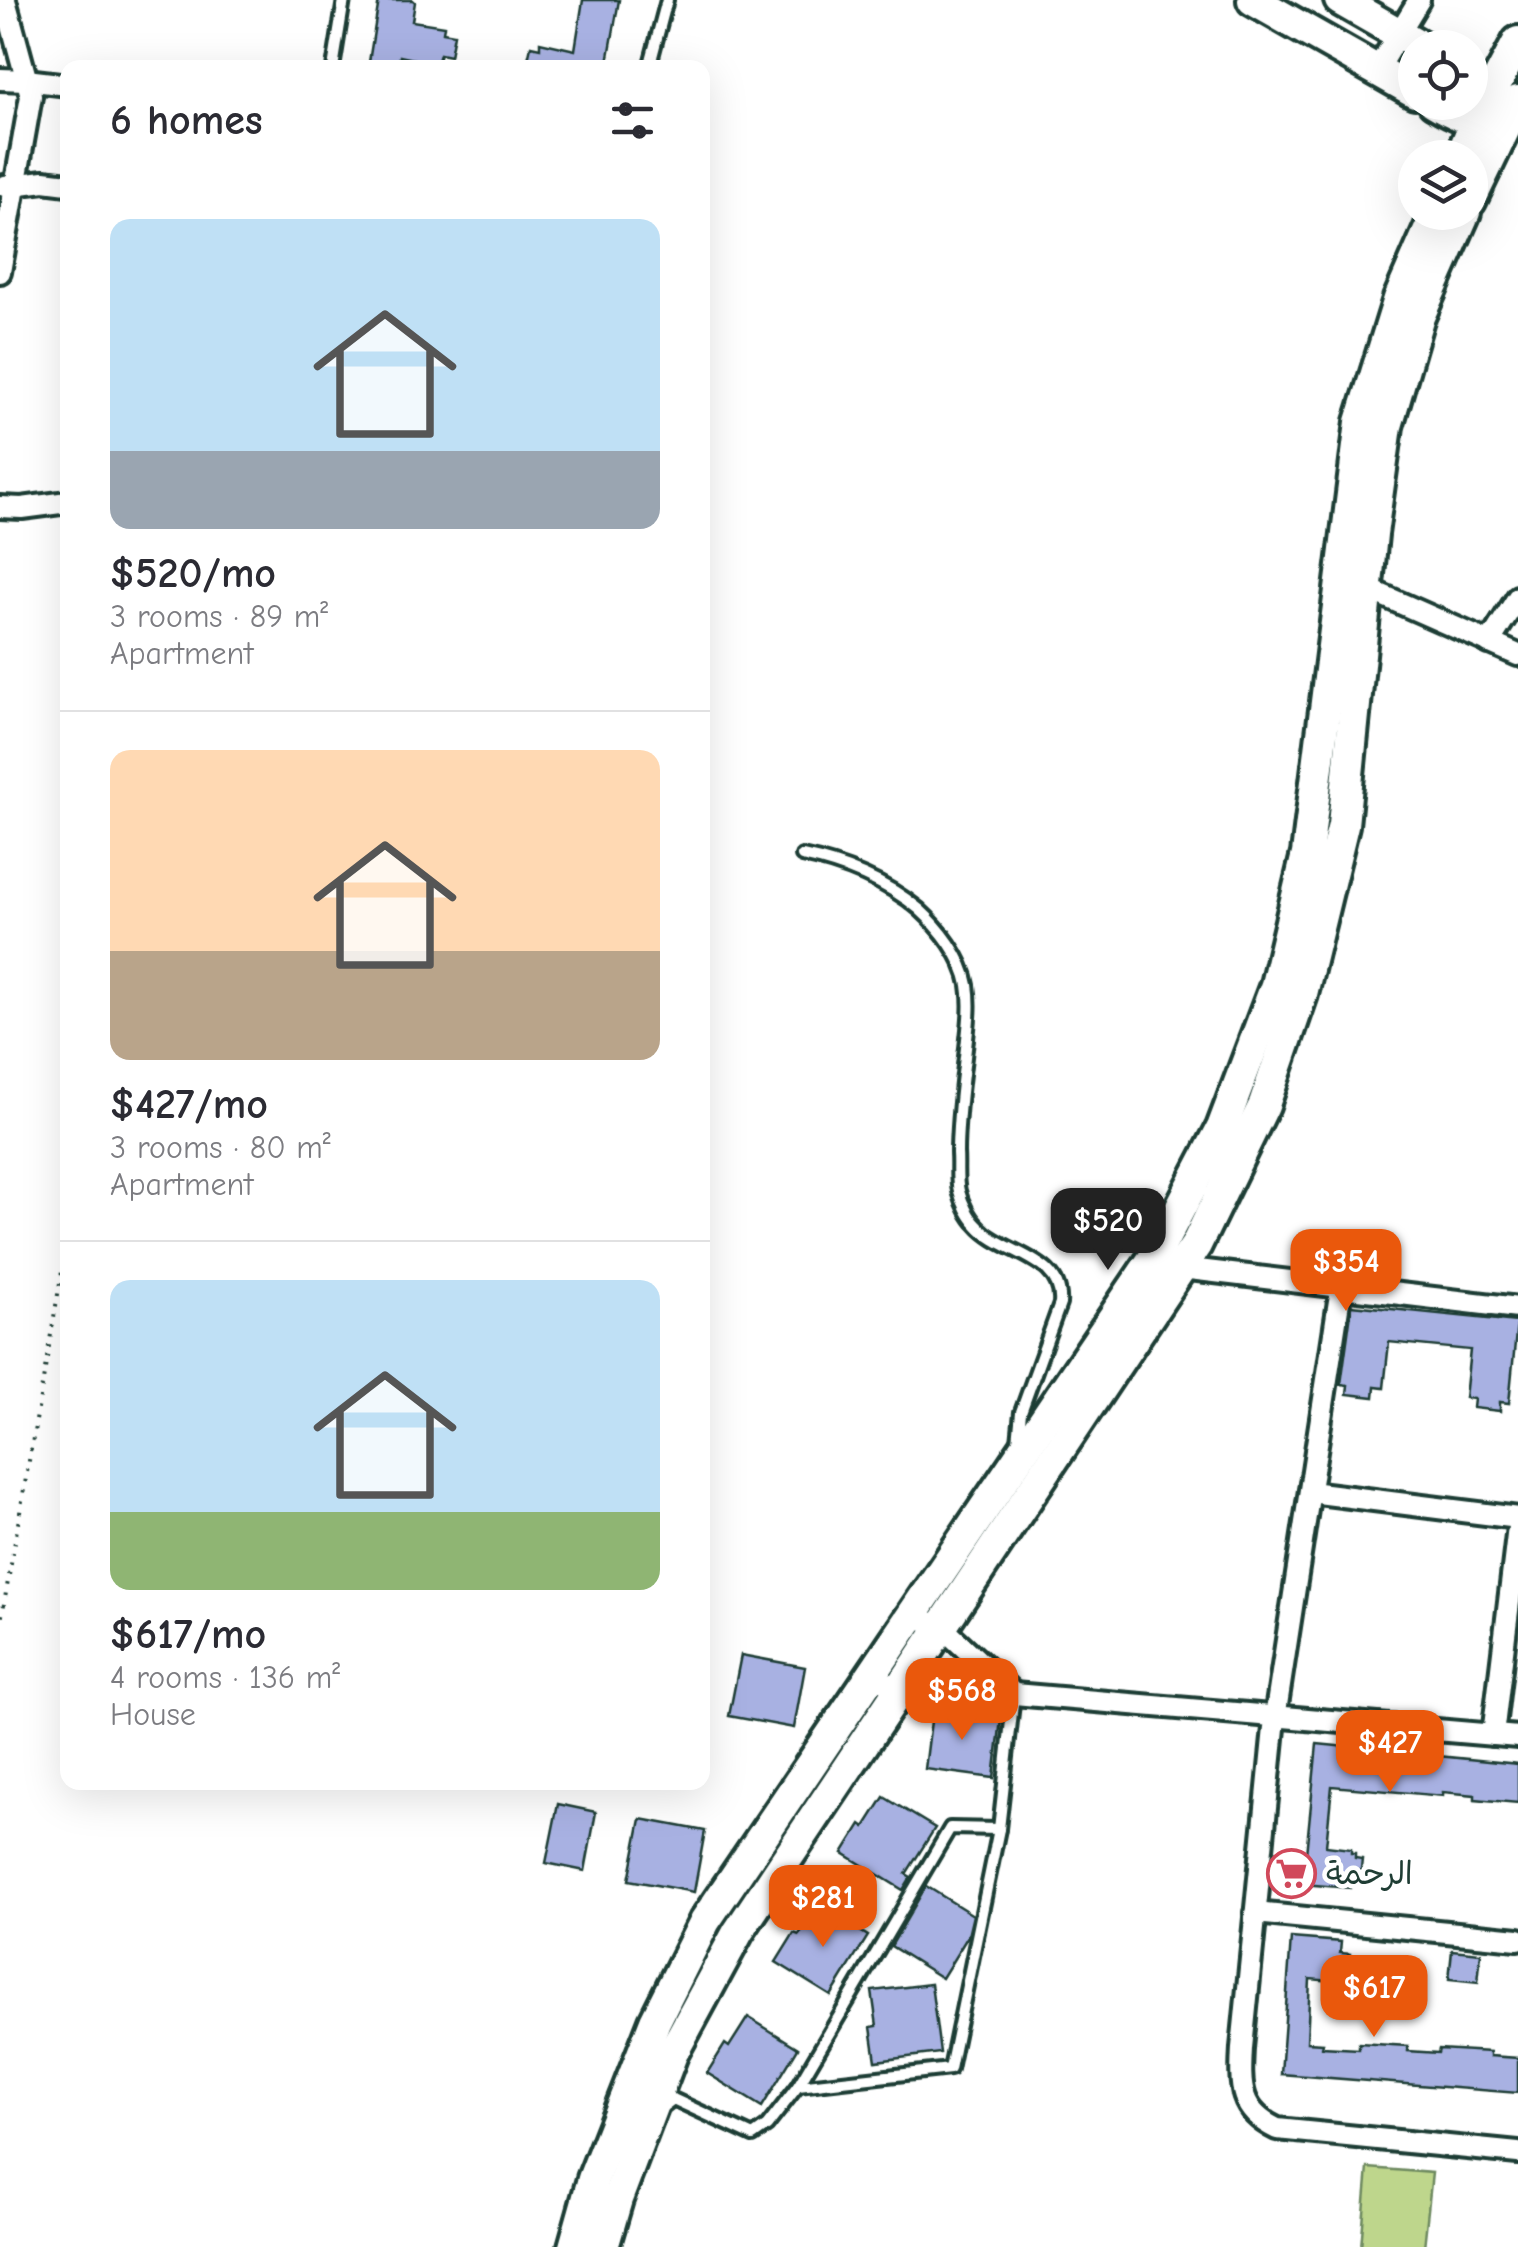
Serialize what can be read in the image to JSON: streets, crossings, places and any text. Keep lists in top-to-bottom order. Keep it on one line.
{"places":{"supermarket":["الرحمة"]},"page":{"heading":"6 homes","list":[{"name":"$520/mo","note":"3 rooms · 89 m² · Apartment"},{"name":"$427/mo","note":"3 rooms · 80 m² · Apartment"},{"name":"$617/mo","note":"4 rooms · 136 m² · House"}],"price":["$520","$354","$568","$427","$281","$617"]}}
